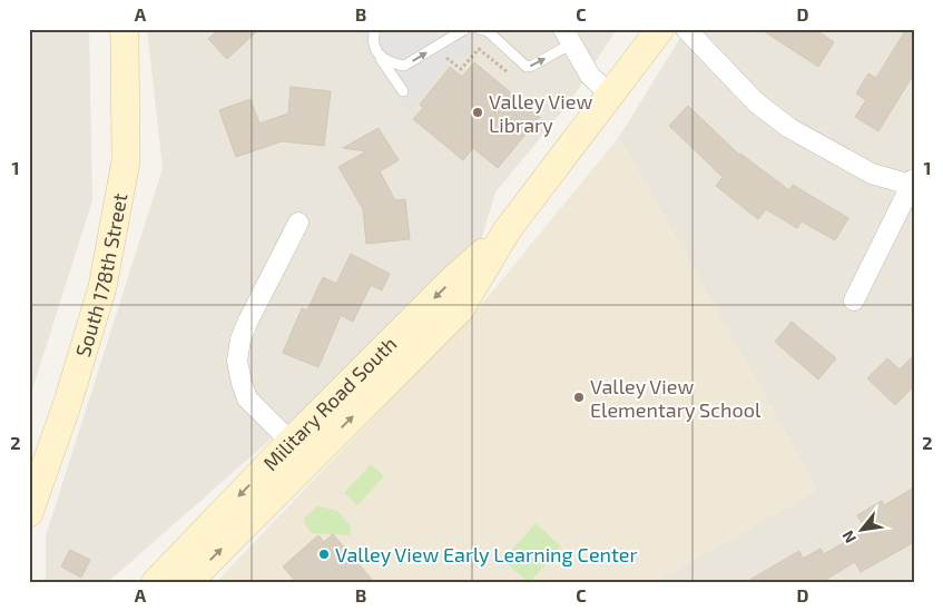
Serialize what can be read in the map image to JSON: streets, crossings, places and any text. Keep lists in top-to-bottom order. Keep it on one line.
{"streets":{"main road":["South 178th Street","Military Road South"]},"places":["Valley View Library","Valley View Elementary School","Valley View Early Learning Center"],"north":"bottom left","grid":{"columns":["A","B","C","D"],"rows":["1","2"]}}
